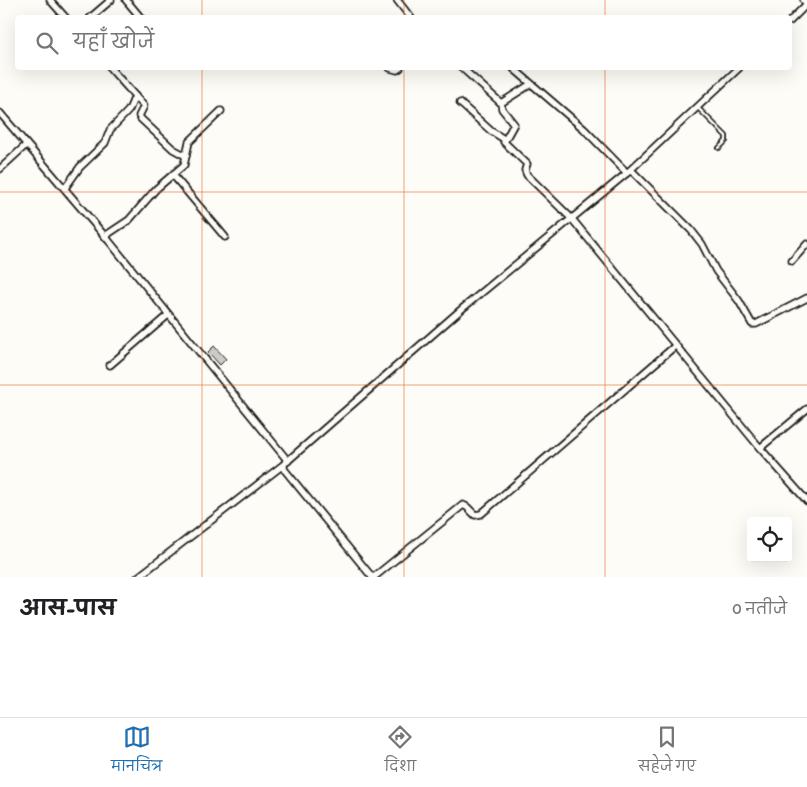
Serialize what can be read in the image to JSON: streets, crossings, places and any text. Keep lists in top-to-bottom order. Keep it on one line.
{"page":{"search":"यहाँ खोजें","heading":["आस-पास","0 नतीजे"],"nav":["मानचित्र","दिशा","सहेजे गए"]}}
